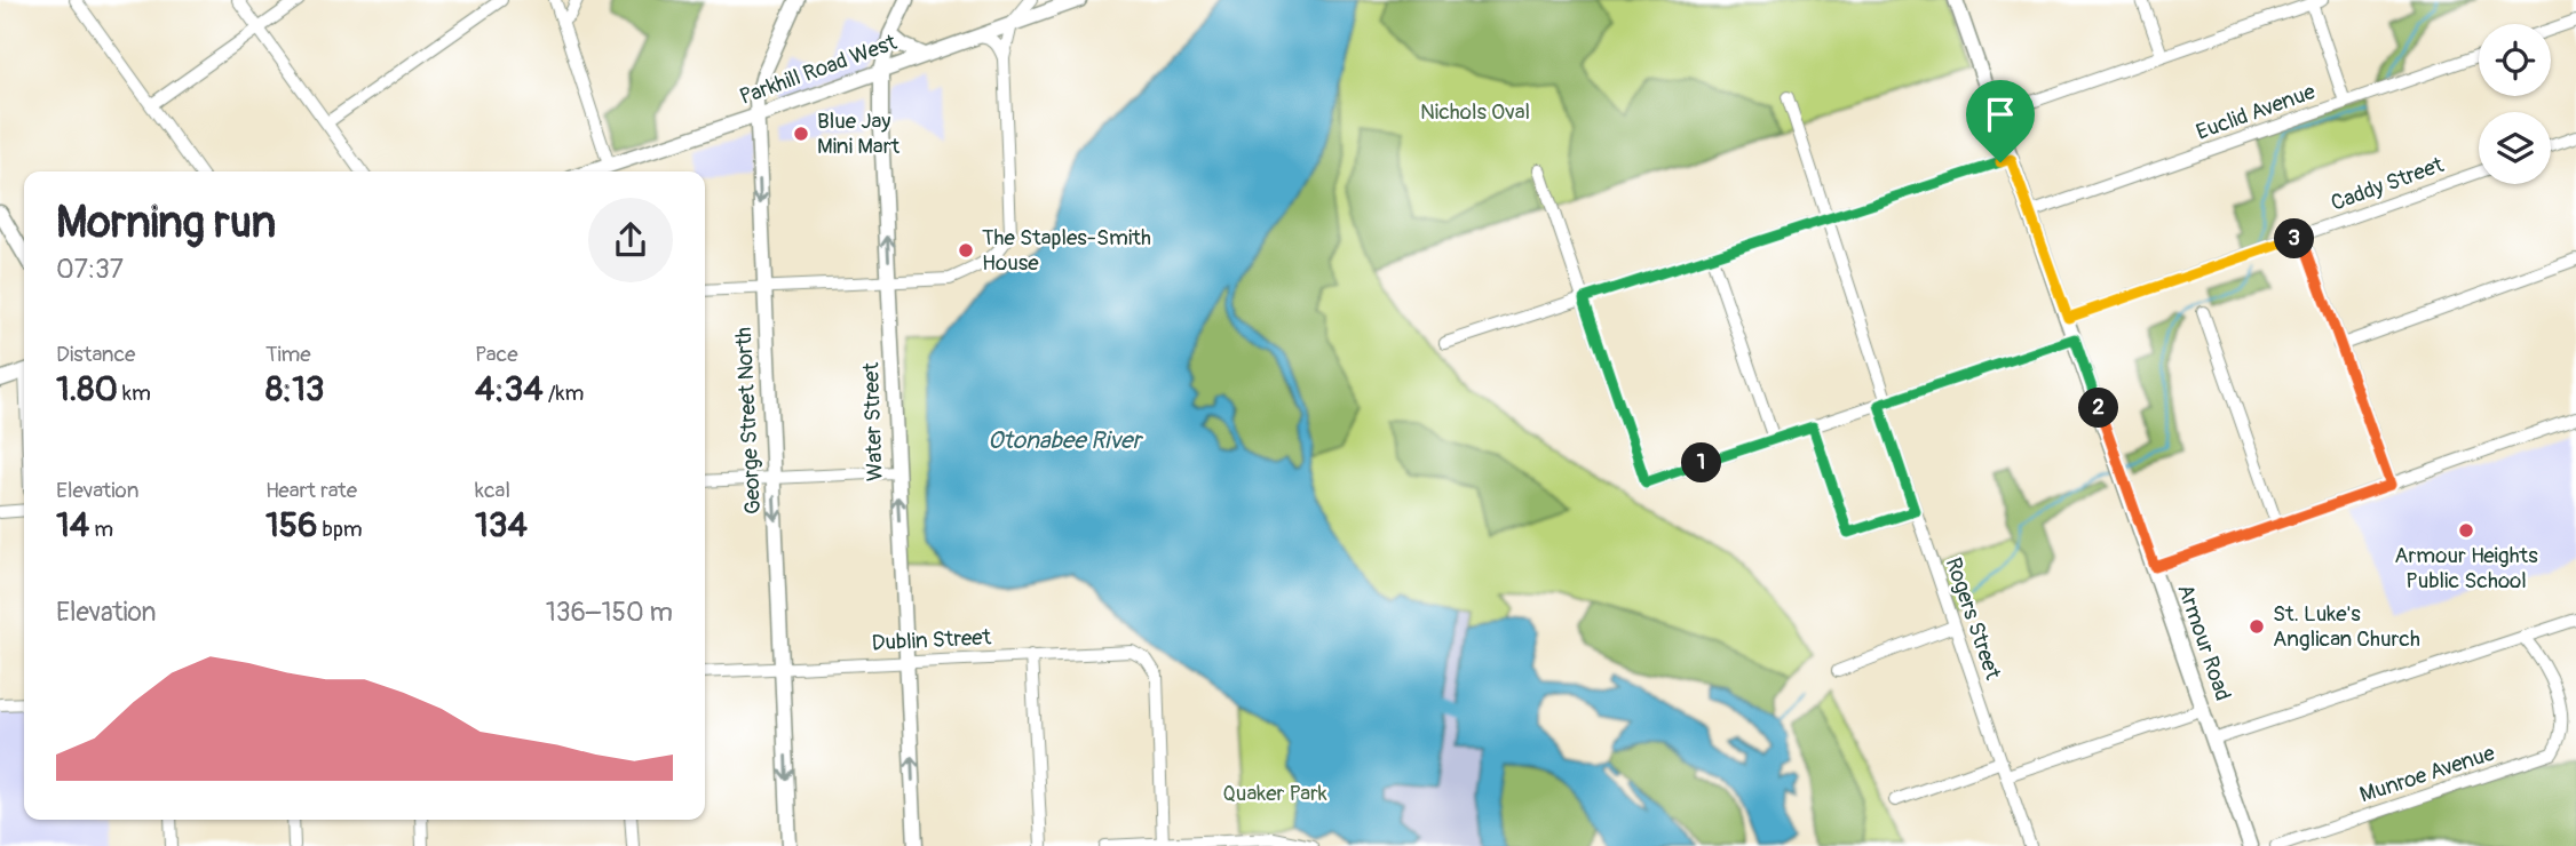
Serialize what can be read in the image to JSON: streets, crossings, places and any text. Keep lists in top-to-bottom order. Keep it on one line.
{"streets":{"main road":["Parkhill Road West","George Street North","Water Street","Armour Road"],"street":["Euclid Avenue","Caddy Street","Rogers Street","Dublin Street","Munroe Avenue"]},"crossings":[["Parkhill Road West","George Street North"],["Parkhill Road West","Water Street"],["Euclid Avenue","Armour Road"],["Caddy Street","Armour Road"],["George Street North","Dublin Street"],["Water Street","Dublin Street"]],"one_way":["George Street North","Water Street"],"water":["Otonabee River"],"parks":["Nichols Oval","Quaker Park"],"places":["Blue Jay Mini Mart","The Staples-Smith House","Armour Heights Public School","St. Luke's Anglican Church"],"page":{"heading":["Morning run","07:37"],"pins":["3","2","1"],"stats":[["Distance","1.80 km"],["Time","8:13"],["Pace","4:34 /km"],["Elevation","14 m"],["Heart rate","156 bpm"],["kcal","134"]],"chart":["Elevation","136–150 m"]}}
